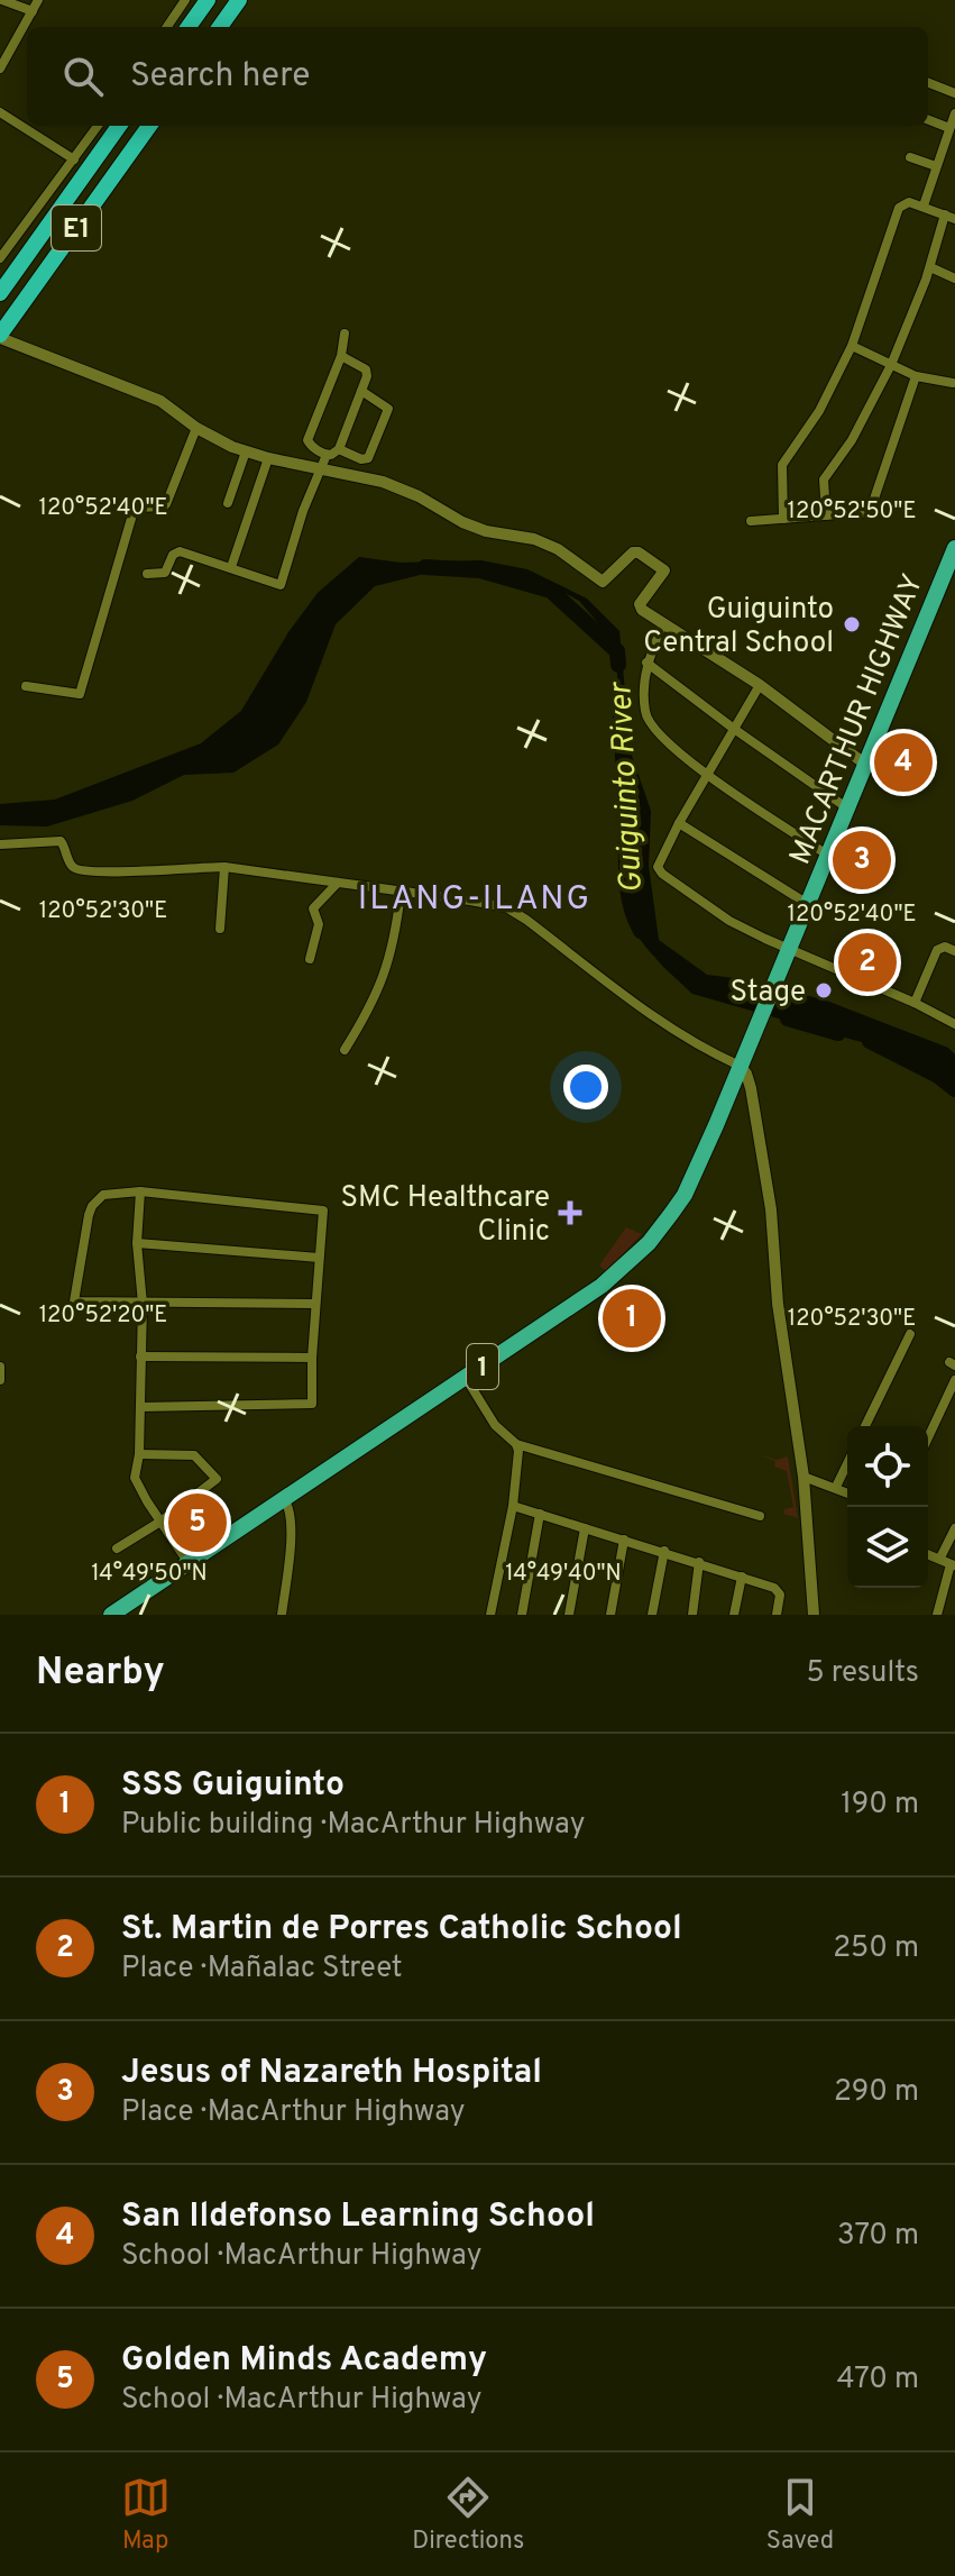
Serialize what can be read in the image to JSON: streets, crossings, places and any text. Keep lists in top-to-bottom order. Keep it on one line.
{"streets":{"highway":["E1","MACARTHUR HIGHWAY","1"]},"districts":["ILANG-ILANG"],"water":["Guiguinto River"],"places":{"other":["Guiguinto Central School","Stage"],"health":["SMC Healthcare Clinic"]},"page":{"search":"Search here","pins":["4","3","2","1","5"],"heading":["Nearby","5 results"],"list":[{"mark":"1","name":"SSS Guiguinto","note":"Public building · MacArthur Highway","value":"190 m"},{"mark":"2","name":"St. Martin de Porres Catholic School","note":"Place · Mañalac Street","value":"250 m"},{"mark":"3","name":"Jesus of Nazareth Hospital","note":"Place · MacArthur Highway","value":"290 m"},{"mark":"4","name":"San Ildefonso Learning School","note":"School · MacArthur Highway","value":"370 m"},{"mark":"5","name":"Golden Minds Academy","note":"School · MacArthur Highway","value":"470 m"}],"nav":["Map","Directions","Saved"]},"coordinates":["120°52'40\"E","120°52'50\"E","120°52'30\"E","120°52'20\"E","14°49'50\"N","14°49'40\"N"]}
